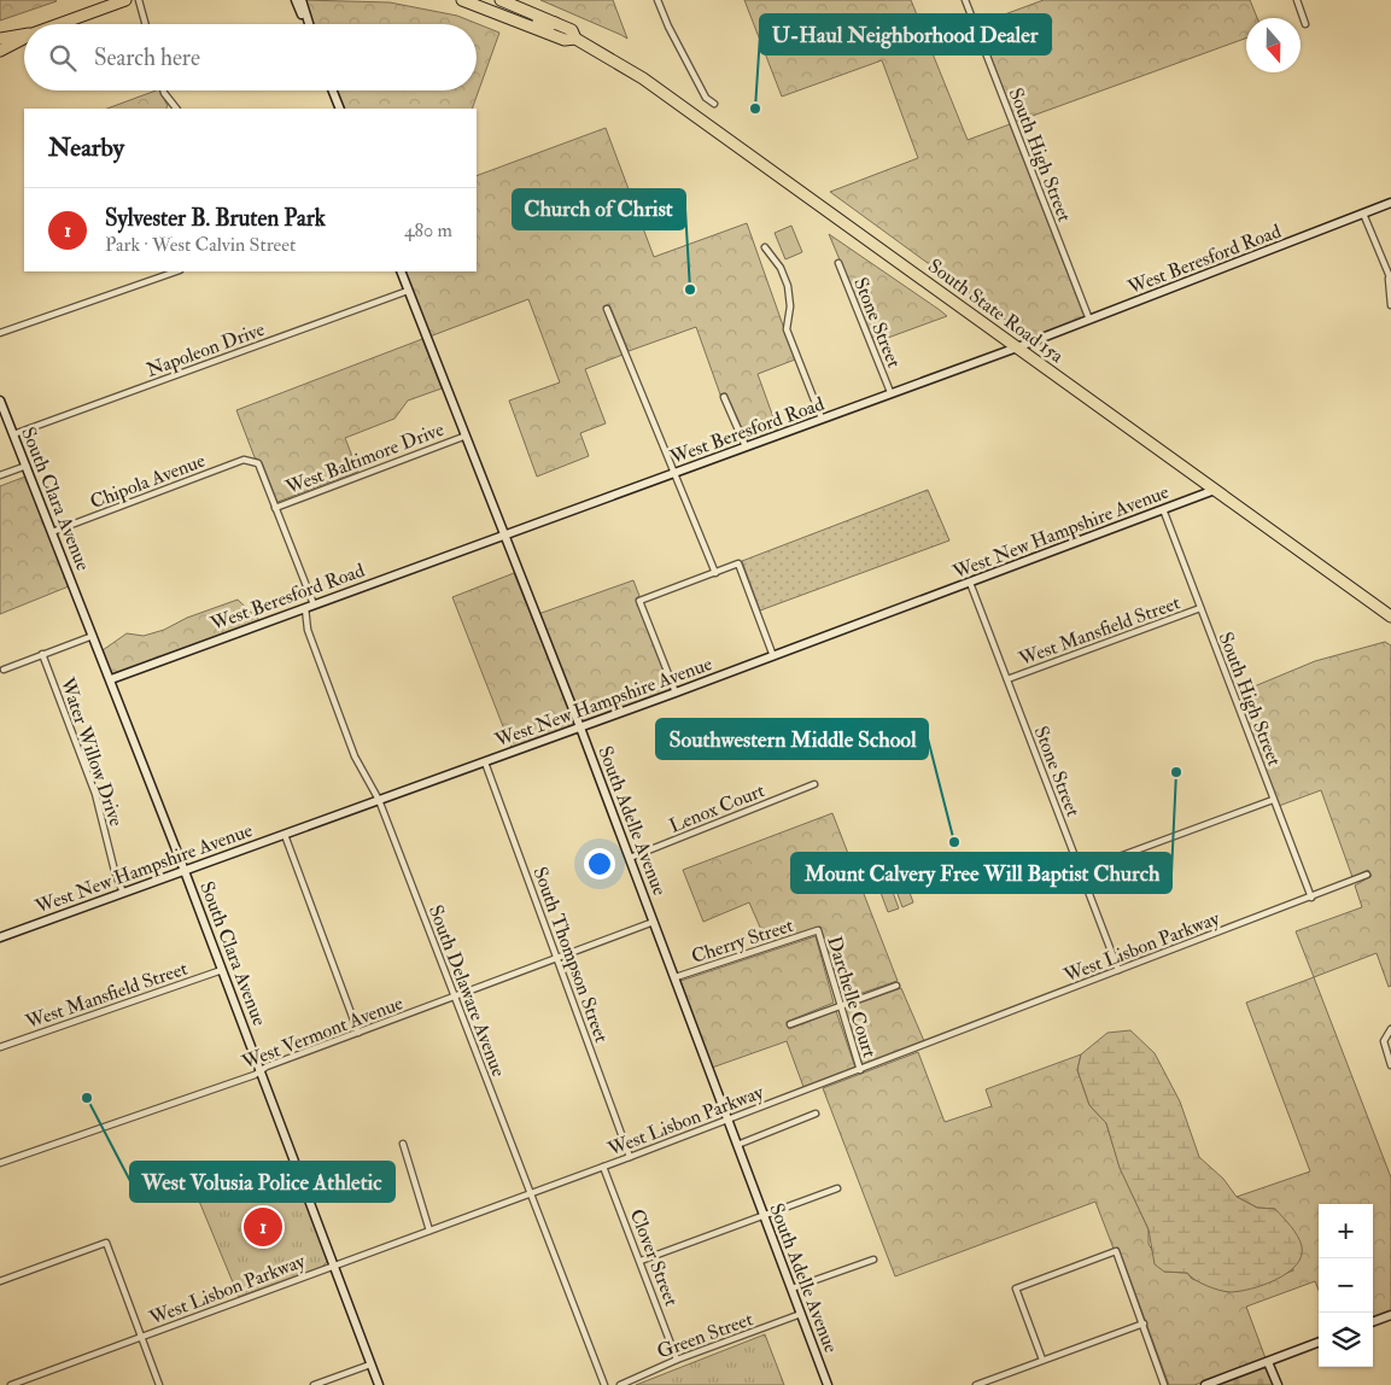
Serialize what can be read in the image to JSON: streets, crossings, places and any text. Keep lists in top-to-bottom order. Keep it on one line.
{"streets":{"highway":["South State Road 15a"],"street":["South High Street","West Beresford Road","Stone Street","Napoleon Drive","West Baltimore Drive","Chipola Avenue","South Clara Avenue","West New Hampshire Avenue","West Mansfield Street","Water Willow Drive","Lenox Court","South Adelle Avenue","Cherry Street","West Lisbon Parkway","South Thompson Street","South Delaware Avenue","Darchelle Court","West Vermont Avenue","Clover Street","Green Street"]},"crossings":[["South High Street","West Beresford Road"],["South High Street","West New Hampshire Avenue"],["South High Street","West Mansfield Street"],["South High Street","West Lisbon Parkway"],["West Beresford Road","South State Road 15a"],["West Beresford Road","Stone Street"],["West Beresford Road","South Clara Avenue"],["West Beresford Road","South Adelle Avenue"],["West Beresford Road","South Delaware Avenue"],["South State Road 15a","West New Hampshire Avenue"],["Stone Street","West New Hampshire Avenue"],["Stone Street","West Mansfield Street"],["Stone Street","West Lisbon Parkway"],["Napoleon Drive","South Clara Avenue"],["Napoleon Drive","South Adelle Avenue"],["West Baltimore Drive","South Adelle Avenue"],["West Baltimore Drive","South Delaware Avenue"],["Chipola Avenue","South Clara Avenue"],["Chipola Avenue","South Delaware Avenue"],["South Clara Avenue","West New Hampshire Avenue"],["South Clara Avenue","West Mansfield Street"],["South Clara Avenue","West Lisbon Parkway"],["South Clara Avenue","West Vermont Avenue"],["West New Hampshire Avenue","Water Willow Drive"],["West New Hampshire Avenue","South Adelle Avenue"],["West New Hampshire Avenue","South Thompson Street"],["West New Hampshire Avenue","South Delaware Avenue"],["Lenox Court","South Adelle Avenue"],["South Adelle Avenue","Cherry Street"],["South Adelle Avenue","West Lisbon Parkway"],["South Adelle Avenue","West Vermont Avenue"],["South Adelle Avenue","Green Street"],["Cherry Street","Darchelle Court"],["West Lisbon Parkway","South Thompson Street"],["West Lisbon Parkway","South Delaware Avenue"],["West Lisbon Parkway","Darchelle Court"],["West Lisbon Parkway","Clover Street"],["South Thompson Street","West Vermont Avenue"],["South Delaware Avenue","West Vermont Avenue"],["Clover Street","Green Street"]],"places":["U-Haul Neighborhood Dealer","Church of Christ","Mount Calvery Free Will Baptist Church","Southwestern Middle School","West Volusia Police Athletic"],"north":"bottom","page":{"search":"Search here","heading":"Nearby","list":[{"mark":"1","name":"Sylvester B. Bruten Park","note":"Park · West Calvin Street","value":"480 m"}],"map_buttons":["+","−"],"pins":"1"}}
